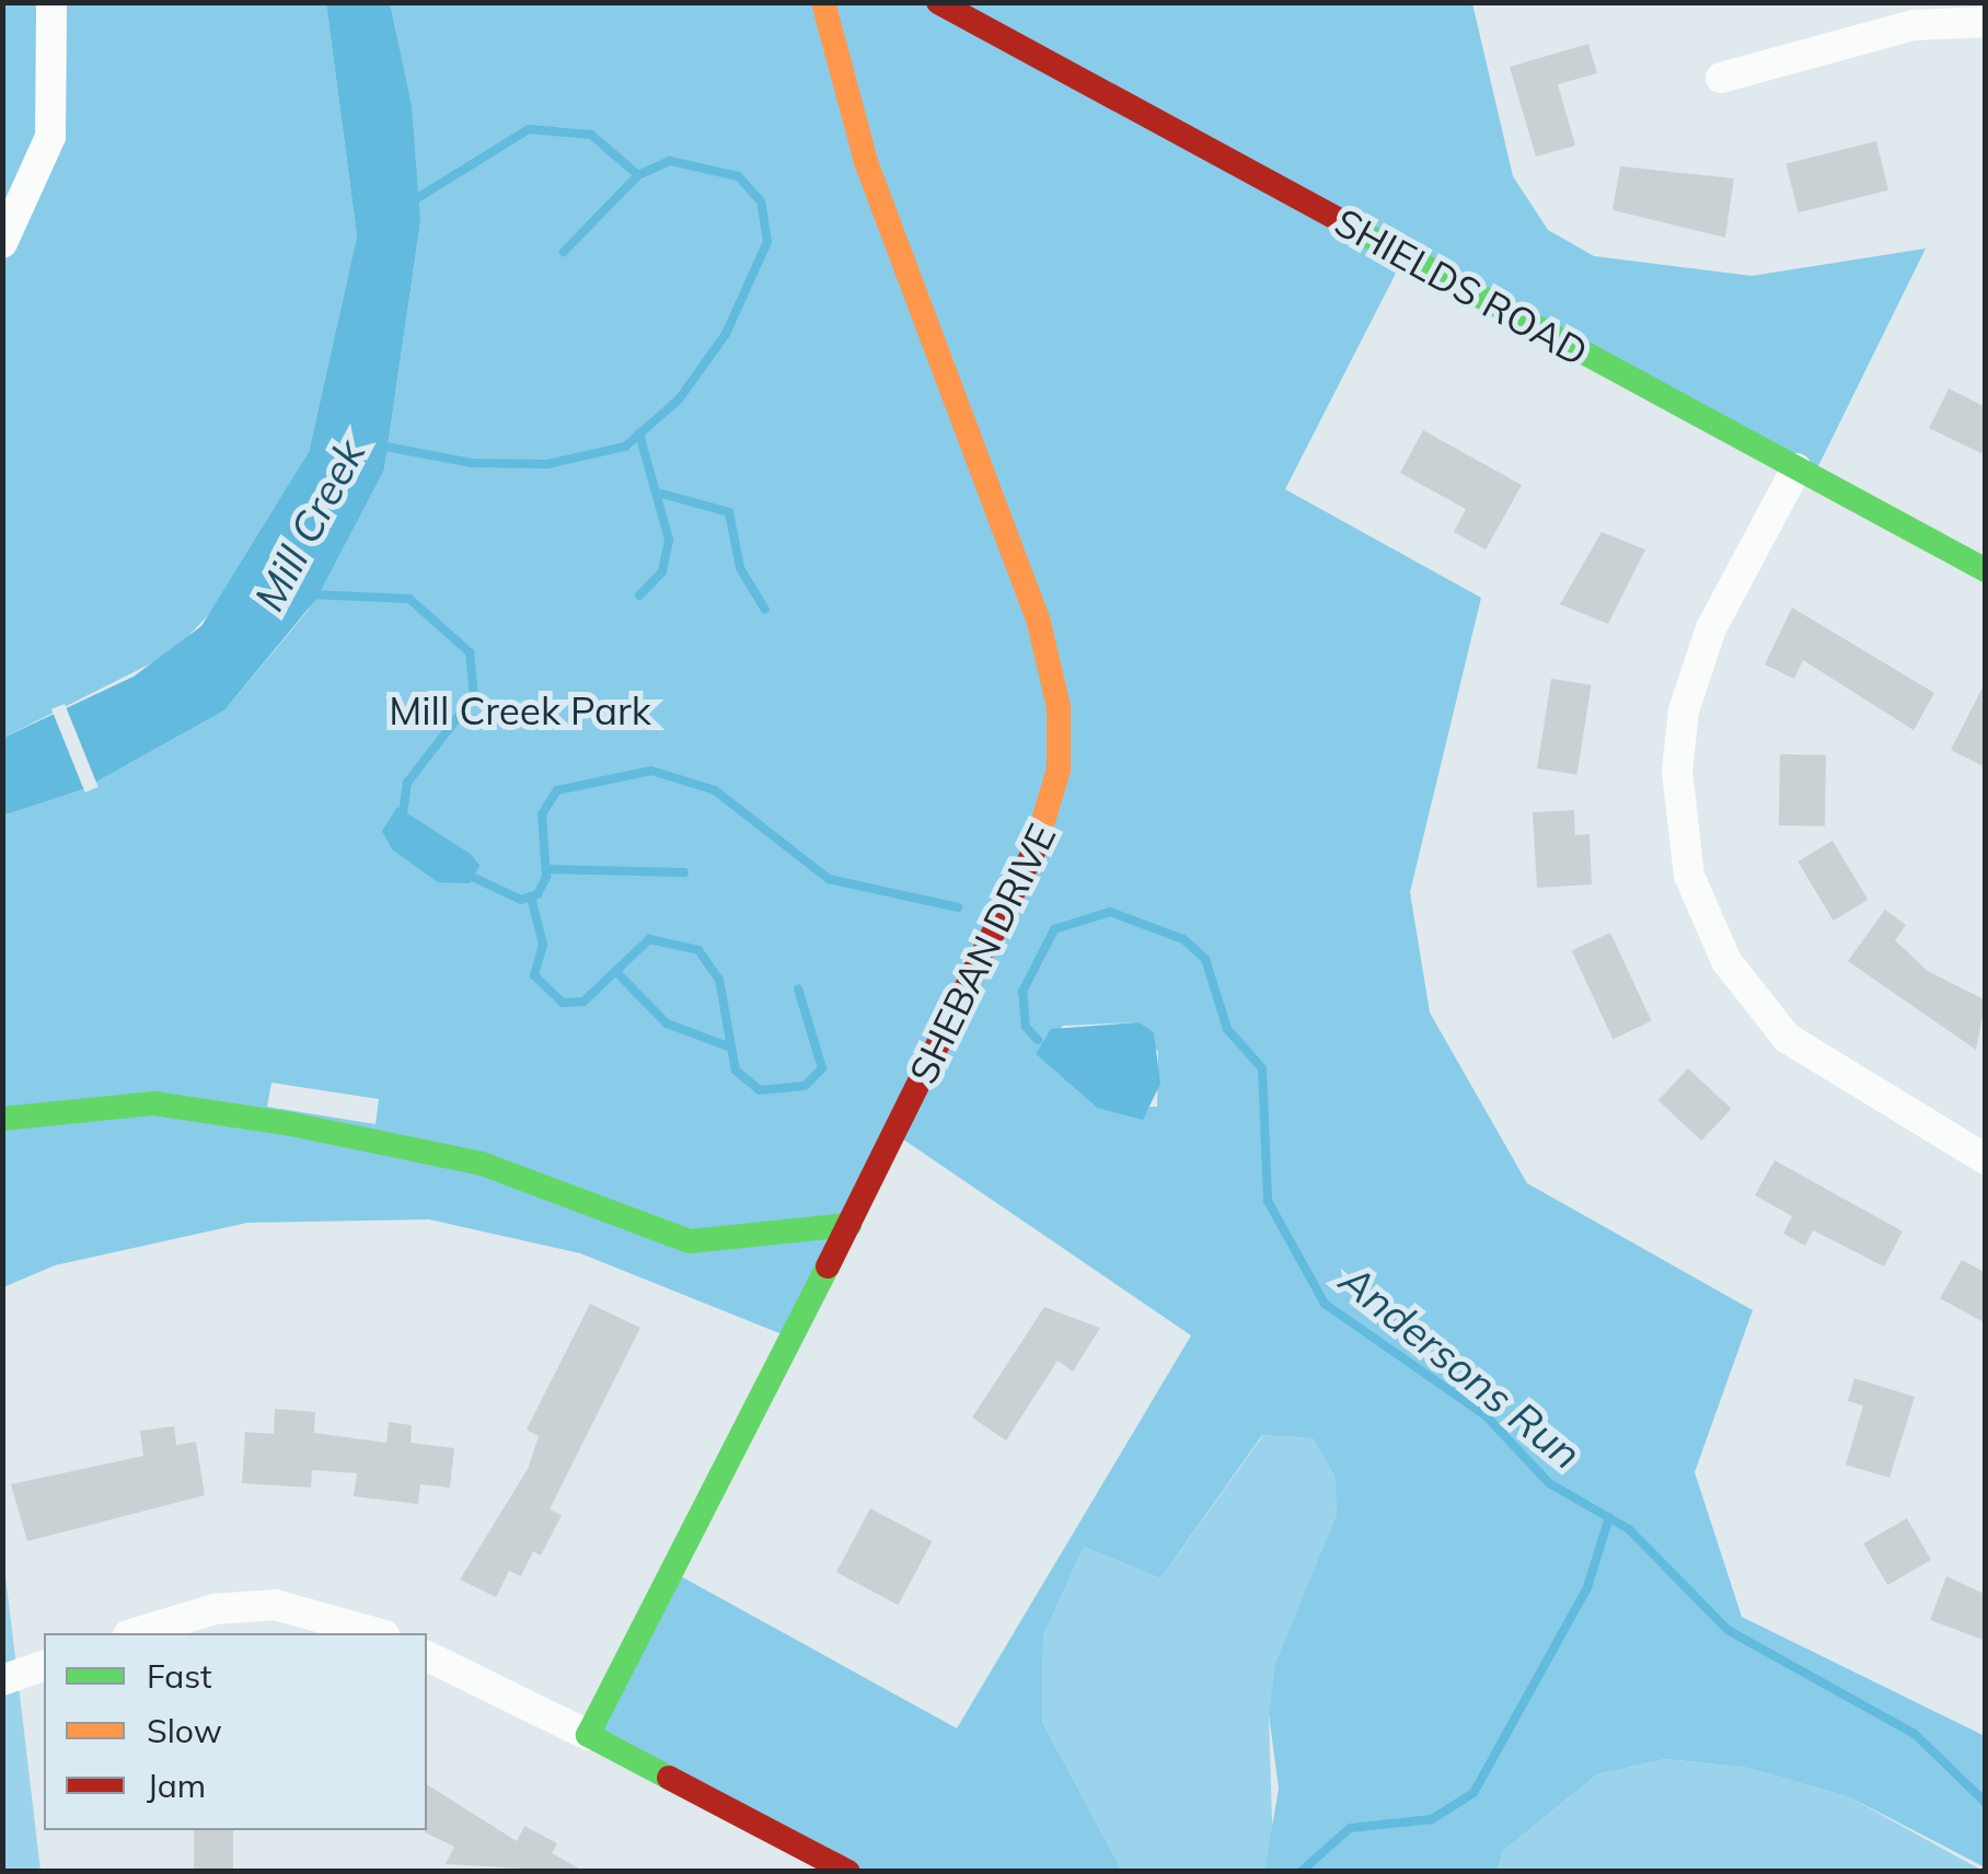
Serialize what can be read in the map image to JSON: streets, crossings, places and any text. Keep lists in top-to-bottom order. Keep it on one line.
{"streets":{"street":["SHIELDS ROAD","SHEBAN DRIVE"]},"water":["Mill Creek","Andersons Run"],"parks":["Mill Creek Park"],"legend":["Fast","Slow","Jam"]}
